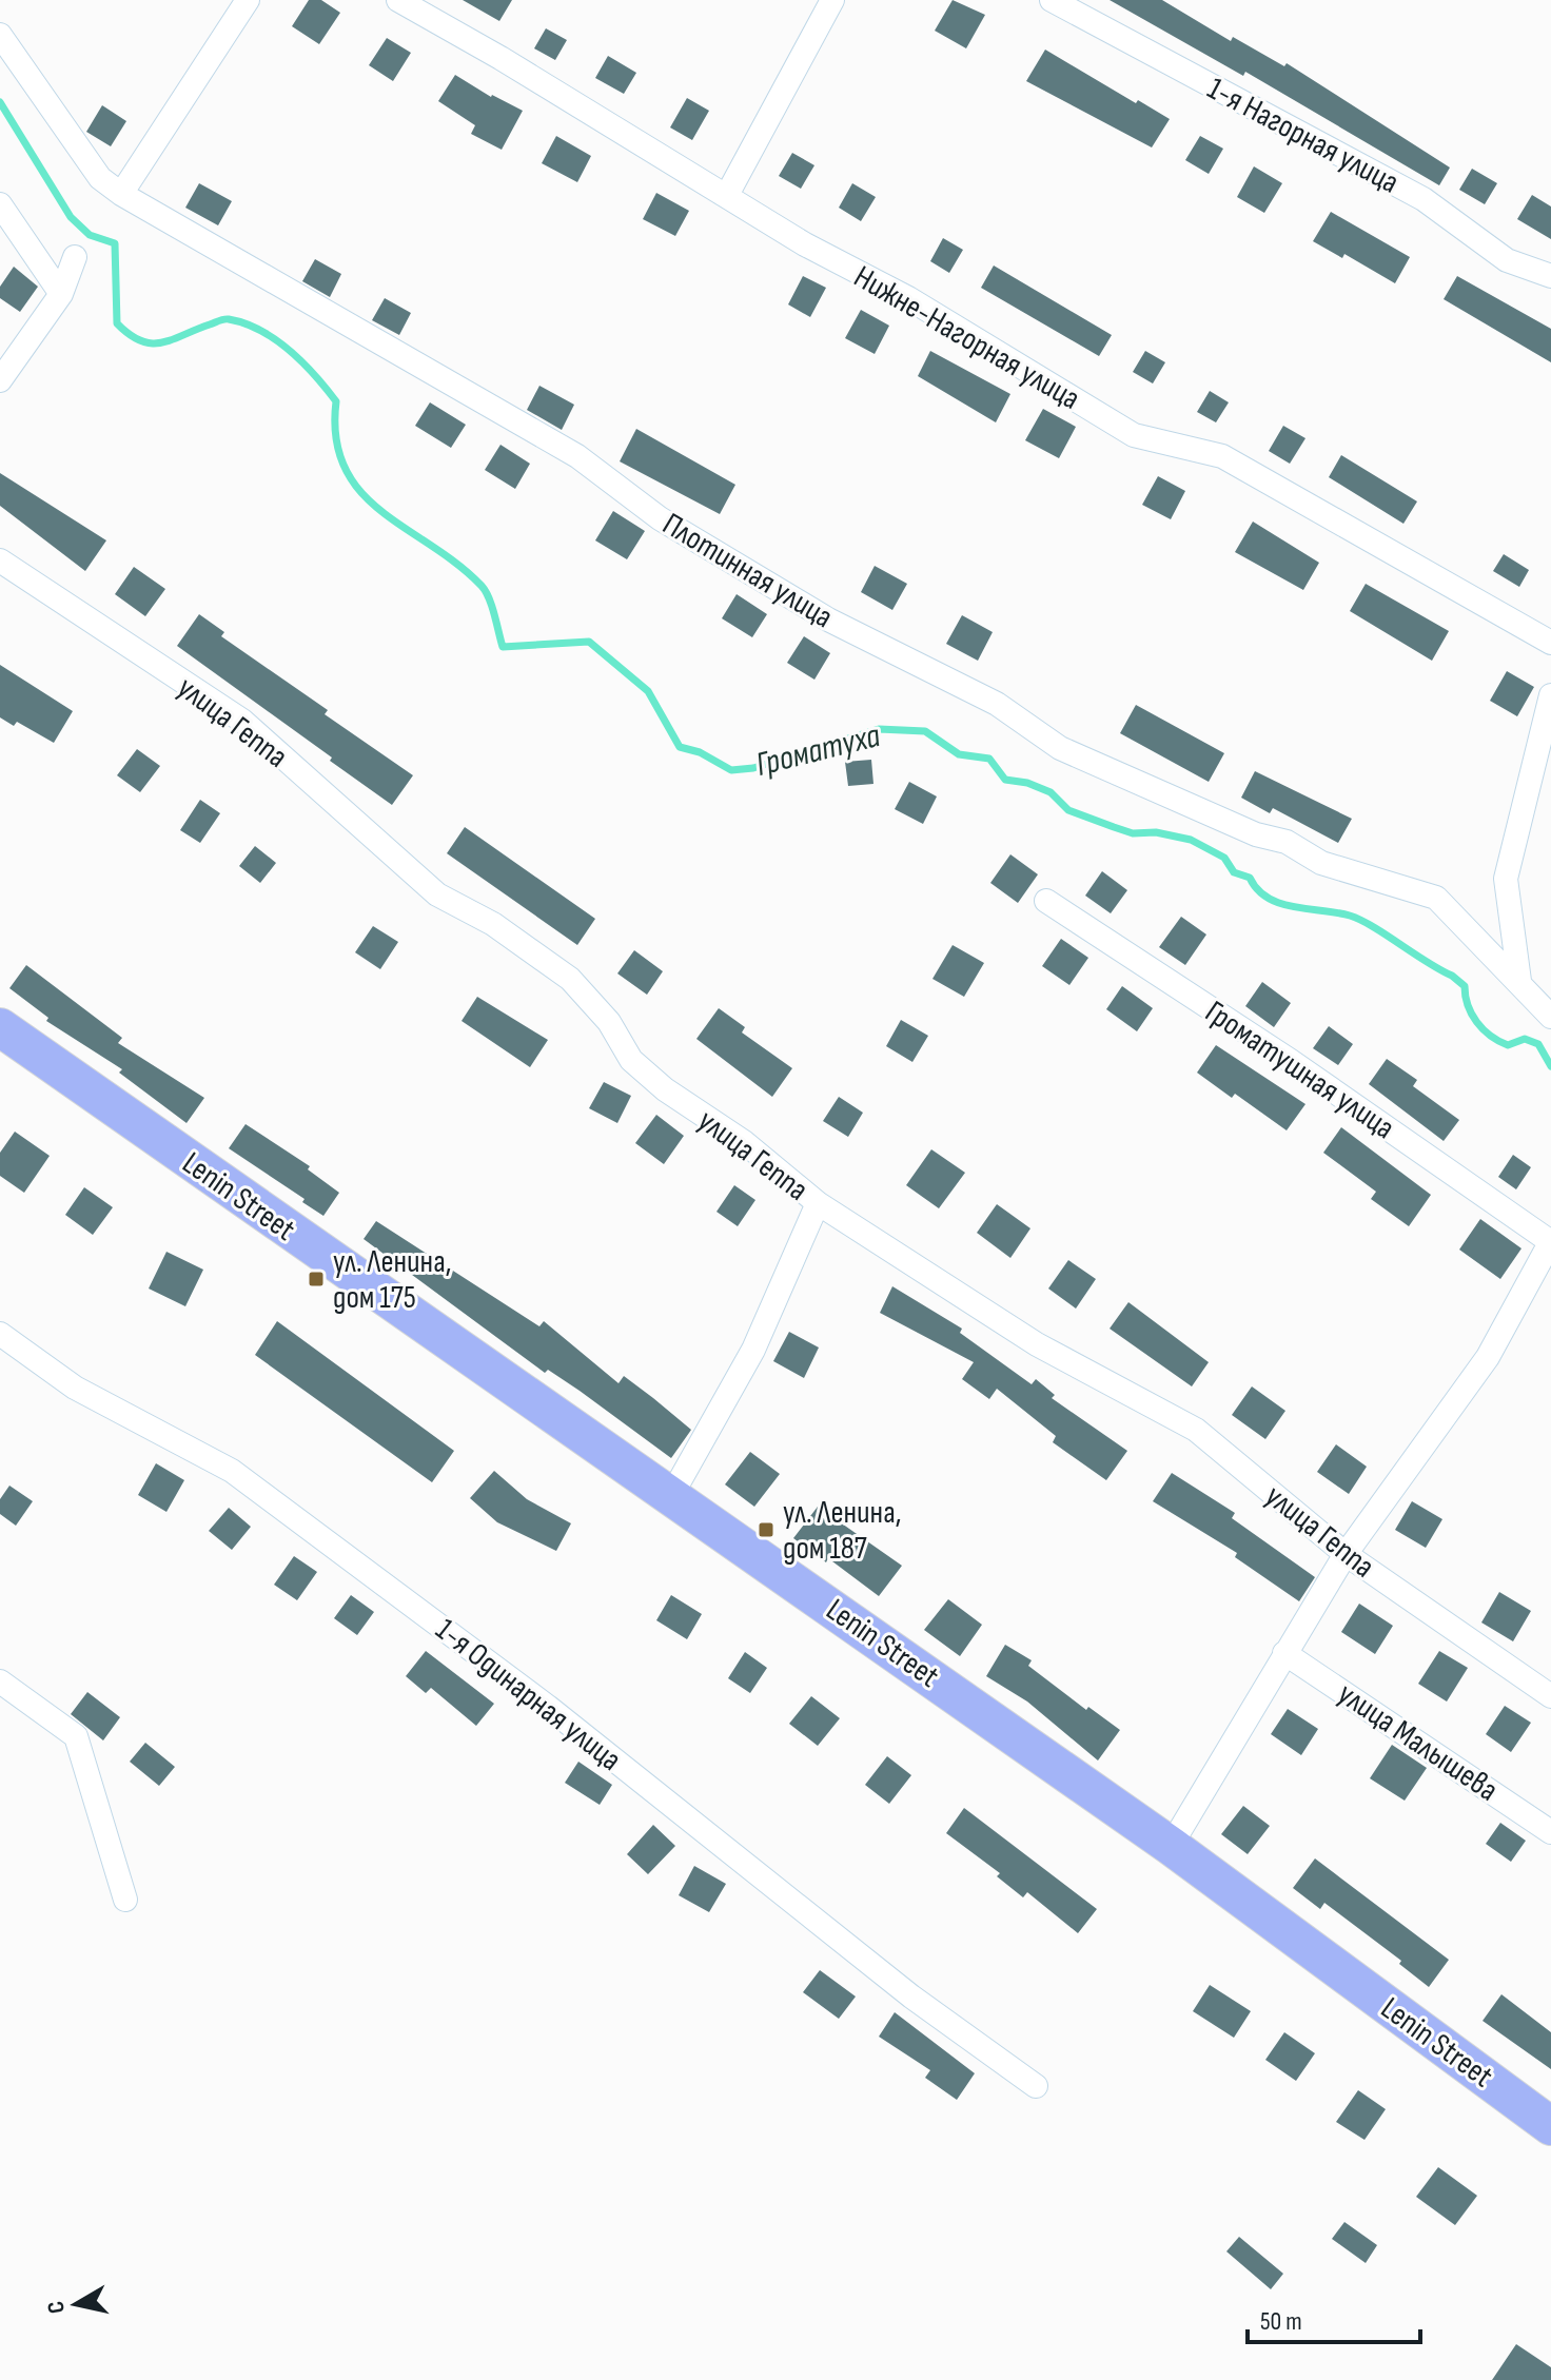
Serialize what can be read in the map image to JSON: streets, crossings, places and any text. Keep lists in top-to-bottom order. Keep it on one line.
{"streets":{"main road":["Lenin Street"],"street":["1-я Нагорная улица","Нижне-Нагорная улица","Плотинная улица","улица Геппа","Громатушная улица","1-я Одинарная улица","улица Малышева"]},"water":["Громатуха"],"places":{"transit":["ул. Ленина, дом 175","ул. Ленина, дом 187"]},"scale_bar":"50 m","north":"left"}
